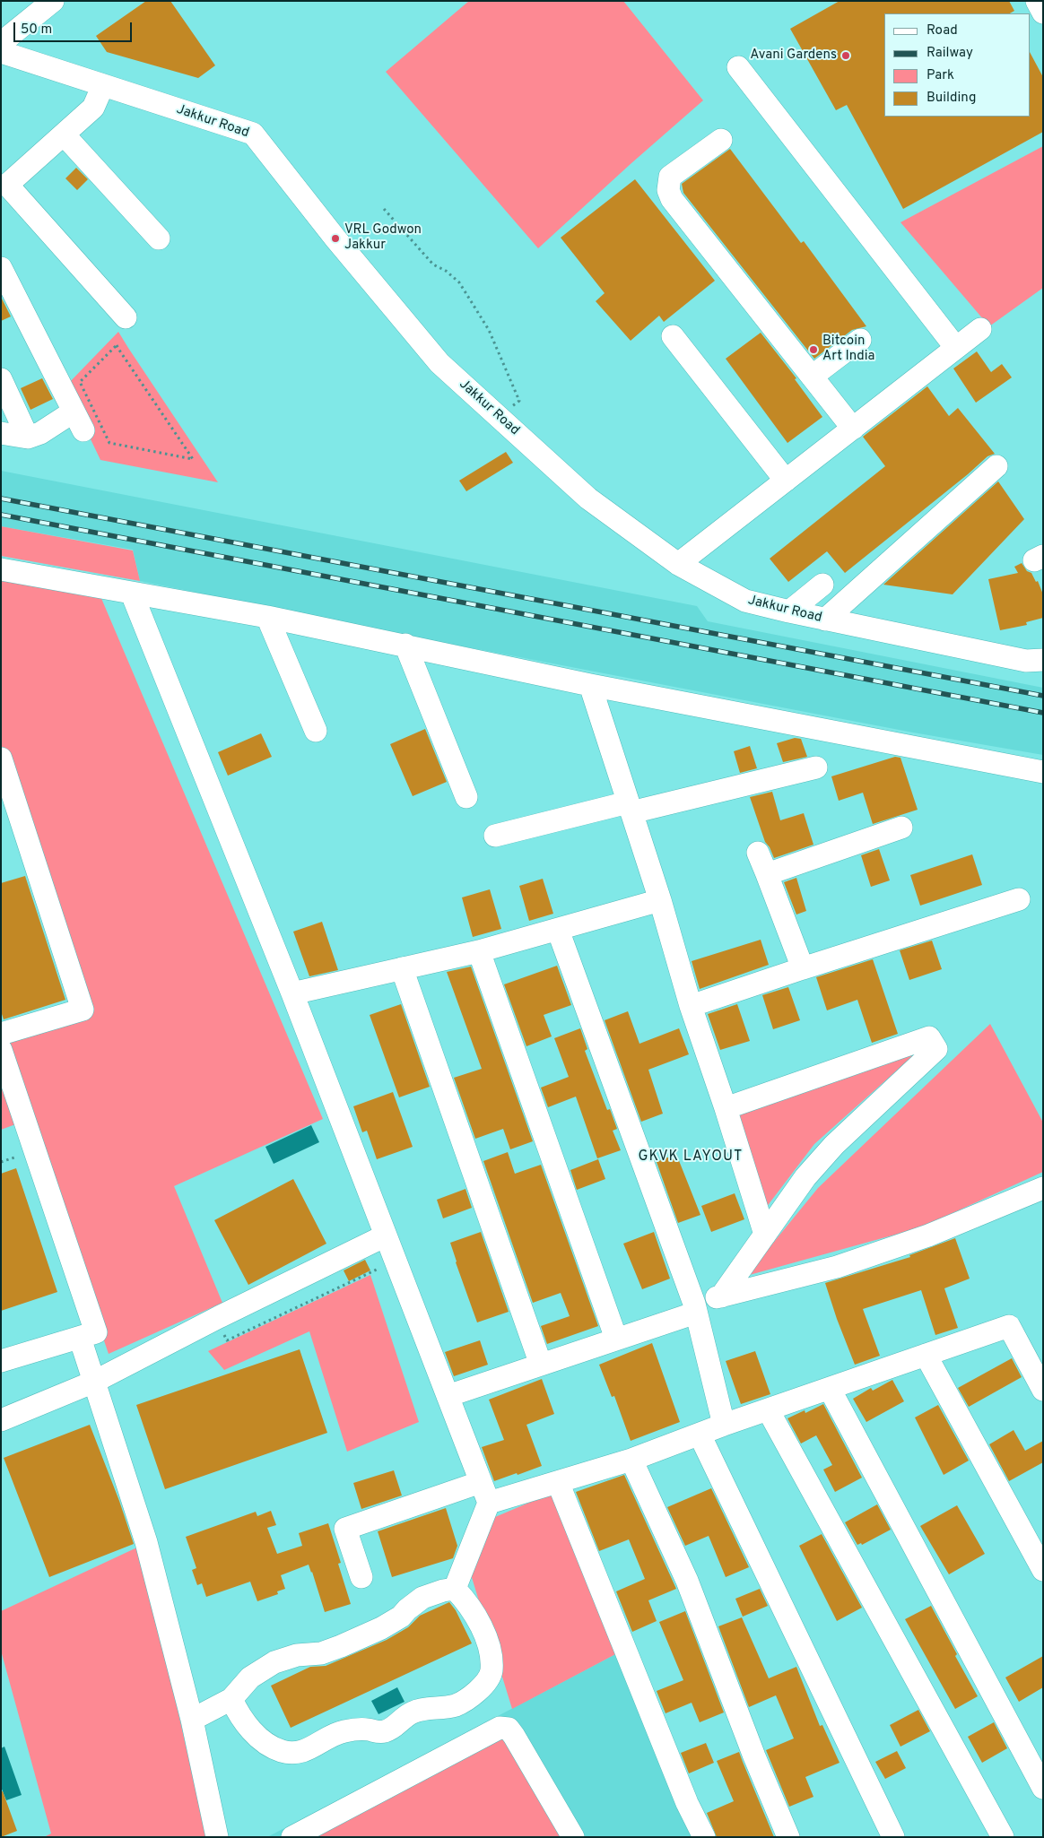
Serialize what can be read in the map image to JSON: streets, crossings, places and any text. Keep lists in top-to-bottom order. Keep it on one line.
{"streets":{"street":["Jakkur Road"]},"districts":["GKVK LAYOUT"],"places":["Avani Gardens","VRL Godwon Jakkur","Bitcoin Art India"],"legend":["Road","Railway","Park","Building"],"scale_bar":"50 m"}
